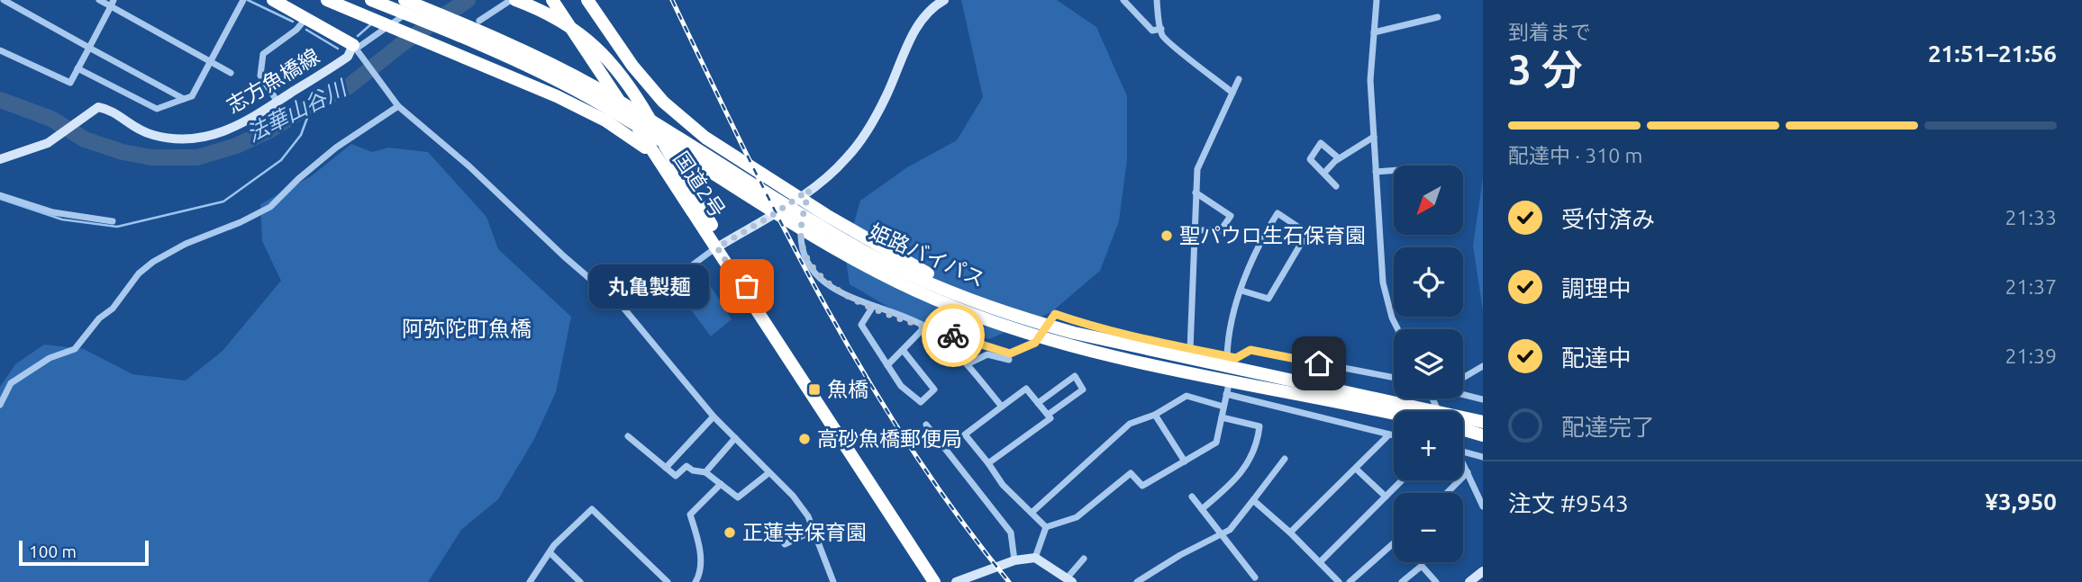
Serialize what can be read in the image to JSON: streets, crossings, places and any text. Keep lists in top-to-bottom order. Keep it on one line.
{"streets":{"highway":["国道2号","姫路バイパス"],"main road":["志方魚橋線"]},"districts":["阿弥陀町魚橋"],"water":["法華山谷川"],"places":{"other":["聖パウロ生石保育園","丸亀製麺","高砂魚橋郵便局","正蓮寺保育園"],"transit":["魚橋"]},"scale_bar":"100 m","north":"bottom left","page":{"heading":["3 分","到着まで","21:51–21:56"],"panel":["注文 #9543","¥3,950"],"bar":"配達中 · 310 m","map_buttons":["+","−"],"list":[["受付済み","21:33"],["調理中","21:37"],["配達中","21:39"],"配達完了"],"bubble":"丸亀製麺","scale":"100 m"}}
